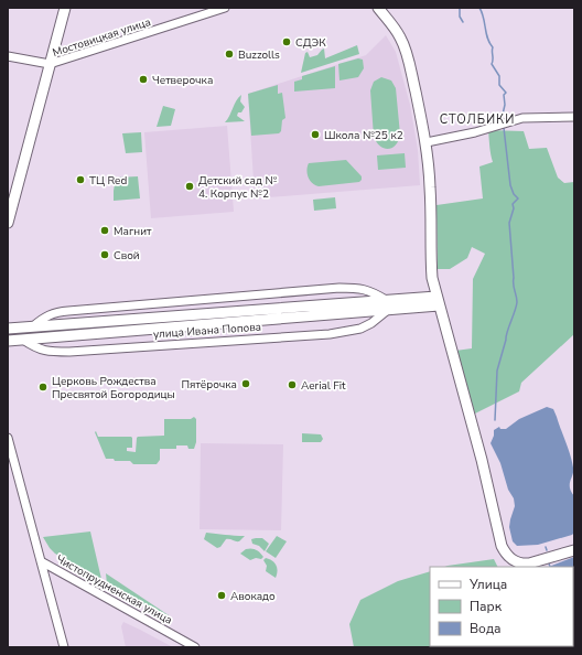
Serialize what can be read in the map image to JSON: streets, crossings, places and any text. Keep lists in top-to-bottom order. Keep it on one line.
{"streets":{"main road":["улица Ивана Попова"],"street":["Мостовицкая улица","Чистопрудненская улица"]},"districts":["СТОЛБИКИ"],"places":["СДЭК","Buzzolls","Четверочка","Школа №25 к2","ТЦ Red","Детский сад № 4. Корпус №2","Магнит","Свой","Пятёрочка","Aerial Fit","Церковь Рождества Пресвятой Богородицы","Авокадо"],"legend":["Улица","Парк","Вода"]}
